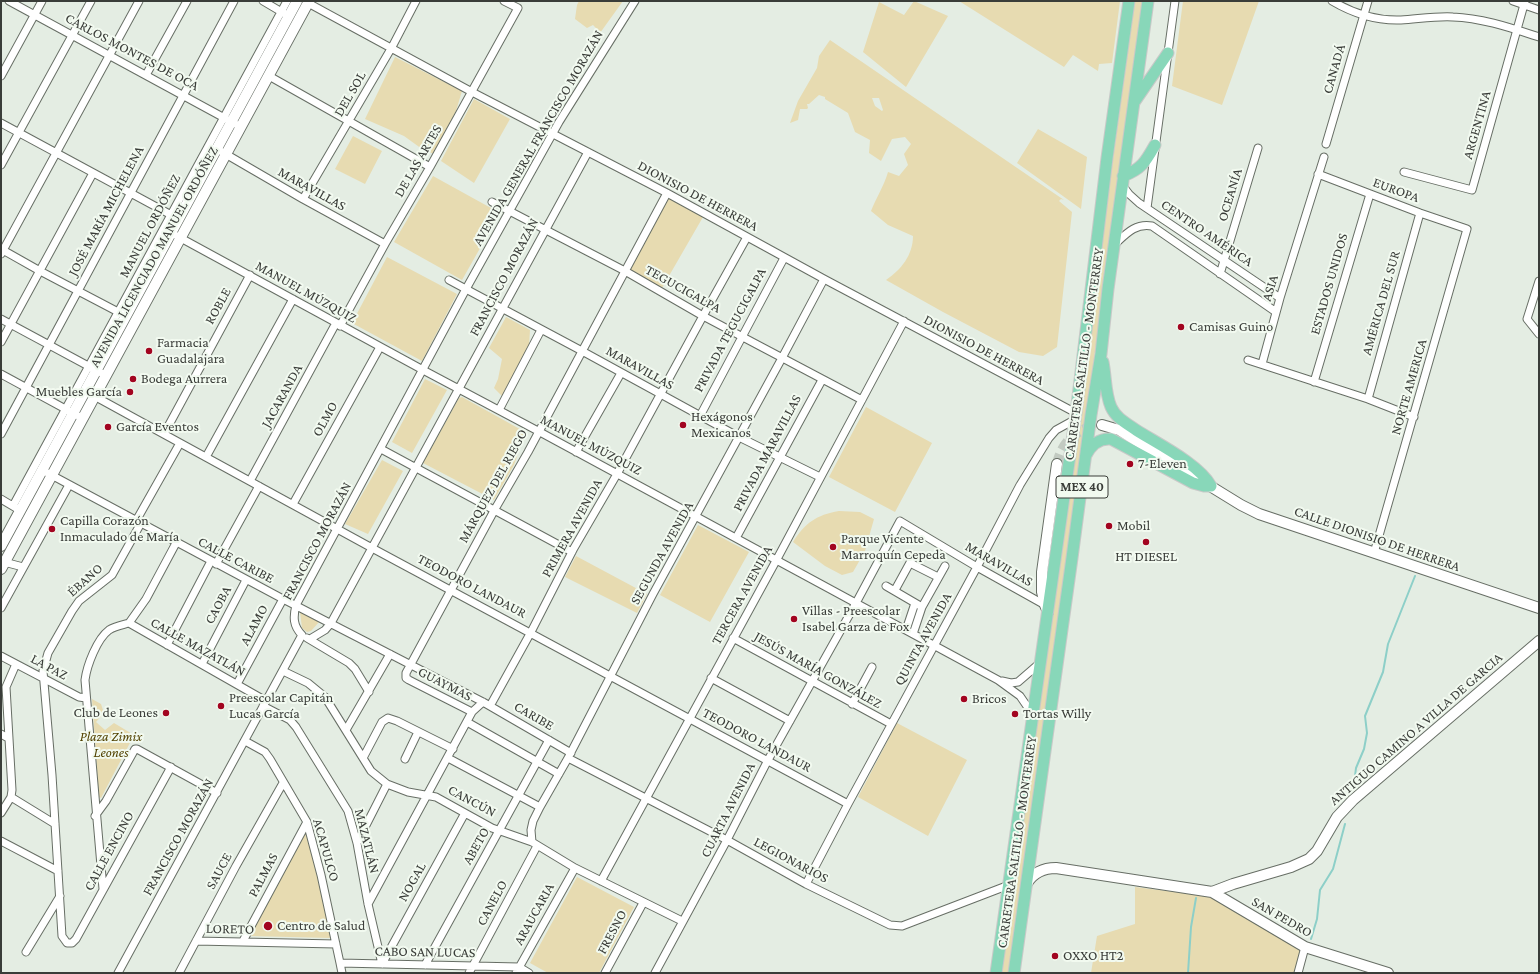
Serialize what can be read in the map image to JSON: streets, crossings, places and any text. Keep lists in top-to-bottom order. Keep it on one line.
{"streets":{"main road":["AVENIDA LICENCIADO MANUEL ORDÓÑEZ","CARRETERA SALTILLO - MONTERREY","MEX 40","CALLE DIONISIO DE HERRERA","ANTIGUO CAMINO A VILLA DE GARCIA","SAN PEDRO"],"street":["CARLOS MONTES DE OCA","CANADÁ","DEL SOL","ARGENTINA","AVENIDA GENERAL FRANCISCO MORAZÁN","DE LAS ARTES","MARAVILLAS","EUROPA","OCEANÍA","DIONISIO DE HERRERA","JOSÉ MARÍA MICHELENA","MANUEL ORDÓÑEZ","CENTRO AMÉRICA","FRANCISCO MORAZÁN","ESTADOS UNIDOS","ASIA","TEGUCIGALPA","MANUEL MÚZQUIZ","AMÉRICA DEL SUR","ROBLE","PRIVADA TEGUCIGALPA","NORTE AMERICA","JACARANDA","OLMO","PRIVADA MARAVILLAS","MÁRQUEZ DEL RIEGO","PRIMERA AVENIDA","SEGUNDA AVENIDA","CALLE CARIBE","ÉBANO","TEODORO LANDAUR","TERCERA AVENIDA","CAOBA","ALAMO","QUINTA AVENIDA","CALLE MAZATLÁN","LA PAZ","JESÚS MARÍA GONZÁLEZ","GUAYMAS","CARIBE","CANCÚN","CUARTA AVENIDA","MAZATLÁN","ABETO","ACAPULCO","CALLE ENCINO","LEGIONARIOS","SAUCE","PALMAS","NOGAL","CANELO","ARAUCARIA","LORETO","FRESNO","CABO SAN LUCAS"]},"crossings":[["CARLOS MONTES DE OCA","JOSÉ MARÍA MICHELENA"],["CARLOS MONTES DE OCA","MANUEL ORDÓÑEZ"],["CARLOS MONTES DE OCA","AVENIDA LICENCIADO MANUEL ORDÓÑEZ"],["DEL SOL","MARAVILLAS"],["DEL SOL","DIONISIO DE HERRERA"],["AVENIDA GENERAL FRANCISCO MORAZÁN","MARAVILLAS"],["AVENIDA GENERAL FRANCISCO MORAZÁN","DIONISIO DE HERRERA"],["AVENIDA GENERAL FRANCISCO MORAZÁN","FRANCISCO MORAZÁN"],["AVENIDA GENERAL FRANCISCO MORAZÁN","TEGUCIGALPA"],["DE LAS ARTES","MARAVILLAS"],["DE LAS ARTES","DIONISIO DE HERRERA"],["DE LAS ARTES","MANUEL MÚZQUIZ"],["DE LAS ARTES","JACARANDA"],["MARAVILLAS","AVENIDA LICENCIADO MANUEL ORDÓÑEZ"],["MARAVILLAS","FRANCISCO MORAZÁN"],["MARAVILLAS","PRIVADA TEGUCIGALPA"],["MARAVILLAS","CARRETERA SALTILLO - MONTERREY"],["MARAVILLAS","PRIVADA MARAVILLAS"],["MARAVILLAS","MÁRQUEZ DEL RIEGO"],["MARAVILLAS","PRIMERA AVENIDA"],["MARAVILLAS","SEGUNDA AVENIDA"],["MARAVILLAS","TERCERA AVENIDA"],["MARAVILLAS","QUINTA AVENIDA"],["MARAVILLAS","CUARTA AVENIDA"],["EUROPA","ESTADOS UNIDOS"],["EUROPA","ASIA"],["EUROPA","AMÉRICA DEL SUR"],["EUROPA","NORTE AMERICA"],["OCEANÍA","CENTRO AMÉRICA"],["DIONISIO DE HERRERA","AVENIDA LICENCIADO MANUEL ORDÓÑEZ"],["DIONISIO DE HERRERA","FRANCISCO MORAZÁN"],["DIONISIO DE HERRERA","PRIVADA TEGUCIGALPA"],["DIONISIO DE HERRERA","CARRETERA SALTILLO - MONTERREY"],["DIONISIO DE HERRERA","MÁRQUEZ DEL RIEGO"],["DIONISIO DE HERRERA","PRIMERA AVENIDA"],["DIONISIO DE HERRERA","SEGUNDA AVENIDA"],["DIONISIO DE HERRERA","TERCERA AVENIDA"],["DIONISIO DE HERRERA","QUINTA AVENIDA"],["MANUEL ORDÓÑEZ","AVENIDA LICENCIADO MANUEL ORDÓÑEZ"],["CENTRO AMÉRICA","ASIA"],["CENTRO AMÉRICA","CARRETERA SALTILLO - MONTERREY"],["AVENIDA LICENCIADO MANUEL ORDÓÑEZ","MANUEL MÚZQUIZ"],["AVENIDA LICENCIADO MANUEL ORDÓÑEZ","CALLE CARIBE"],["AVENIDA LICENCIADO MANUEL ORDÓÑEZ","TEODORO LANDAUR"],["FRANCISCO MORAZÁN","TEGUCIGALPA"],["FRANCISCO MORAZÁN","MANUEL MÚZQUIZ"],["FRANCISCO MORAZÁN","CALLE CARIBE"],["FRANCISCO MORAZÁN","TEODORO LANDAUR"],["FRANCISCO MORAZÁN","CALLE MAZATLÁN"],["FRANCISCO MORAZÁN","CANCÚN"],["FRANCISCO MORAZÁN","MAZATLÁN"],["FRANCISCO MORAZÁN","ACAPULCO"],["TEGUCIGALPA","PRIVADA TEGUCIGALPA"],["TEGUCIGALPA","PRIVADA MARAVILLAS"],["TEGUCIGALPA","MÁRQUEZ DEL RIEGO"],["TEGUCIGALPA","PRIMERA AVENIDA"],["TEGUCIGALPA","SEGUNDA AVENIDA"],["TEGUCIGALPA","TERCERA AVENIDA"],["MANUEL MÚZQUIZ","ROBLE"],["MANUEL MÚZQUIZ","CARRETERA SALTILLO - MONTERREY"],["MANUEL MÚZQUIZ","JACARANDA"],["MANUEL MÚZQUIZ","OLMO"],["MANUEL MÚZQUIZ","PRIVADA MARAVILLAS"],["MANUEL MÚZQUIZ","MÁRQUEZ DEL RIEGO"],["MANUEL MÚZQUIZ","PRIMERA AVENIDA"],["MANUEL MÚZQUIZ","SEGUNDA AVENIDA"],["MANUEL MÚZQUIZ","TERCERA AVENIDA"],["MANUEL MÚZQUIZ","QUINTA AVENIDA"],["MANUEL MÚZQUIZ","CUARTA AVENIDA"],["ROBLE","TEODORO LANDAUR"],["CARRETERA SALTILLO - MONTERREY","QUINTA AVENIDA"],["CARRETERA SALTILLO - MONTERREY","LEGIONARIOS"],["NORTE AMERICA","CALLE DIONISIO DE HERRERA"],["JACARANDA","TEODORO LANDAUR"],["OLMO","TEODORO LANDAUR"],["MÁRQUEZ DEL RIEGO","CALLE CARIBE"],["MÁRQUEZ DEL RIEGO","TEODORO LANDAUR"],["MÁRQUEZ DEL RIEGO","GUAYMAS"],["PRIMERA AVENIDA","CALLE CARIBE"],["PRIMERA AVENIDA","TEODORO LANDAUR"],["PRIMERA AVENIDA","GUAYMAS"],["PRIMERA AVENIDA","CARIBE"],["SEGUNDA AVENIDA","TEODORO LANDAUR"],["SEGUNDA AVENIDA","CARIBE"],["SEGUNDA AVENIDA","CANCÚN"],["SEGUNDA AVENIDA","LEGIONARIOS"],["SEGUNDA AVENIDA","CANELO"],["CALLE CARIBE","ÉBANO"],["CALLE CARIBE","CAOBA"],["CALLE CARIBE","ALAMO"],["CALLE CARIBE","CARIBE"],["ÉBANO","TEODORO LANDAUR"],["ÉBANO","LA PAZ"],["ÉBANO","CALLE ENCINO"],["TEODORO LANDAUR","TERCERA AVENIDA"],["TEODORO LANDAUR","QUINTA AVENIDA"],["TEODORO LANDAUR","CUARTA AVENIDA"],["TERCERA AVENIDA","JESÚS MARÍA GONZÁLEZ"],["TERCERA AVENIDA","CANCÚN"],["TERCERA AVENIDA","LEGIONARIOS"],["CAOBA","CALLE MAZATLÁN"],["ALAMO","CALLE MAZATLÁN"],["QUINTA AVENIDA","JESÚS MARÍA GONZÁLEZ"],["QUINTA AVENIDA","LEGIONARIOS"],["CALLE MAZATLÁN","LA PAZ"],["CALLE MAZATLÁN","MAZATLÁN"],["JESÚS MARÍA GONZÁLEZ","CUARTA AVENIDA"],["CARIBE","ABETO"],["CARIBE","LEGIONARIOS"],["ANTIGUO CAMINO A VILLA DE GARCIA","SAN PEDRO"],["CANCÚN","CUARTA AVENIDA"],["CANCÚN","ABETO"],["CANCÚN","NOGAL"],["CANCÚN","CANELO"],["CANCÚN","ARAUCARIA"],["CANCÚN","FRESNO"],["CUARTA AVENIDA","LEGIONARIOS"],["MAZATLÁN","NOGAL"],["MAZATLÁN","CABO SAN LUCAS"],["ABETO","CABO SAN LUCAS"],["ACAPULCO","SAUCE"],["ACAPULCO","PALMAS"],["ACAPULCO","LORETO"],["ACAPULCO","CABO SAN LUCAS"],["SAUCE","LORETO"],["PALMAS","LORETO"],["NOGAL","CABO SAN LUCAS"],["CANELO","CABO SAN LUCAS"],["ARAUCARIA","CABO SAN LUCAS"]],"parks":["Plaza Zimix Leones"],"places":["Camisas Guino","Farmacia Guadalajara","Bodega Aurrera","Muebles García","Hexágonos Mexicanos","García Eventos","7-Eleven","Mobil","Capilla Corazón Inmaculado de María","HT DIESEL","Parque Vicente Marroquín Cepeda","Villas - Preescolar Isabel Garza de Fox","Bricos","Preescolar Capitán Lucas García","Club de Leones","Tortas Willy","Centro de Salud","OXXO HT2"]}
